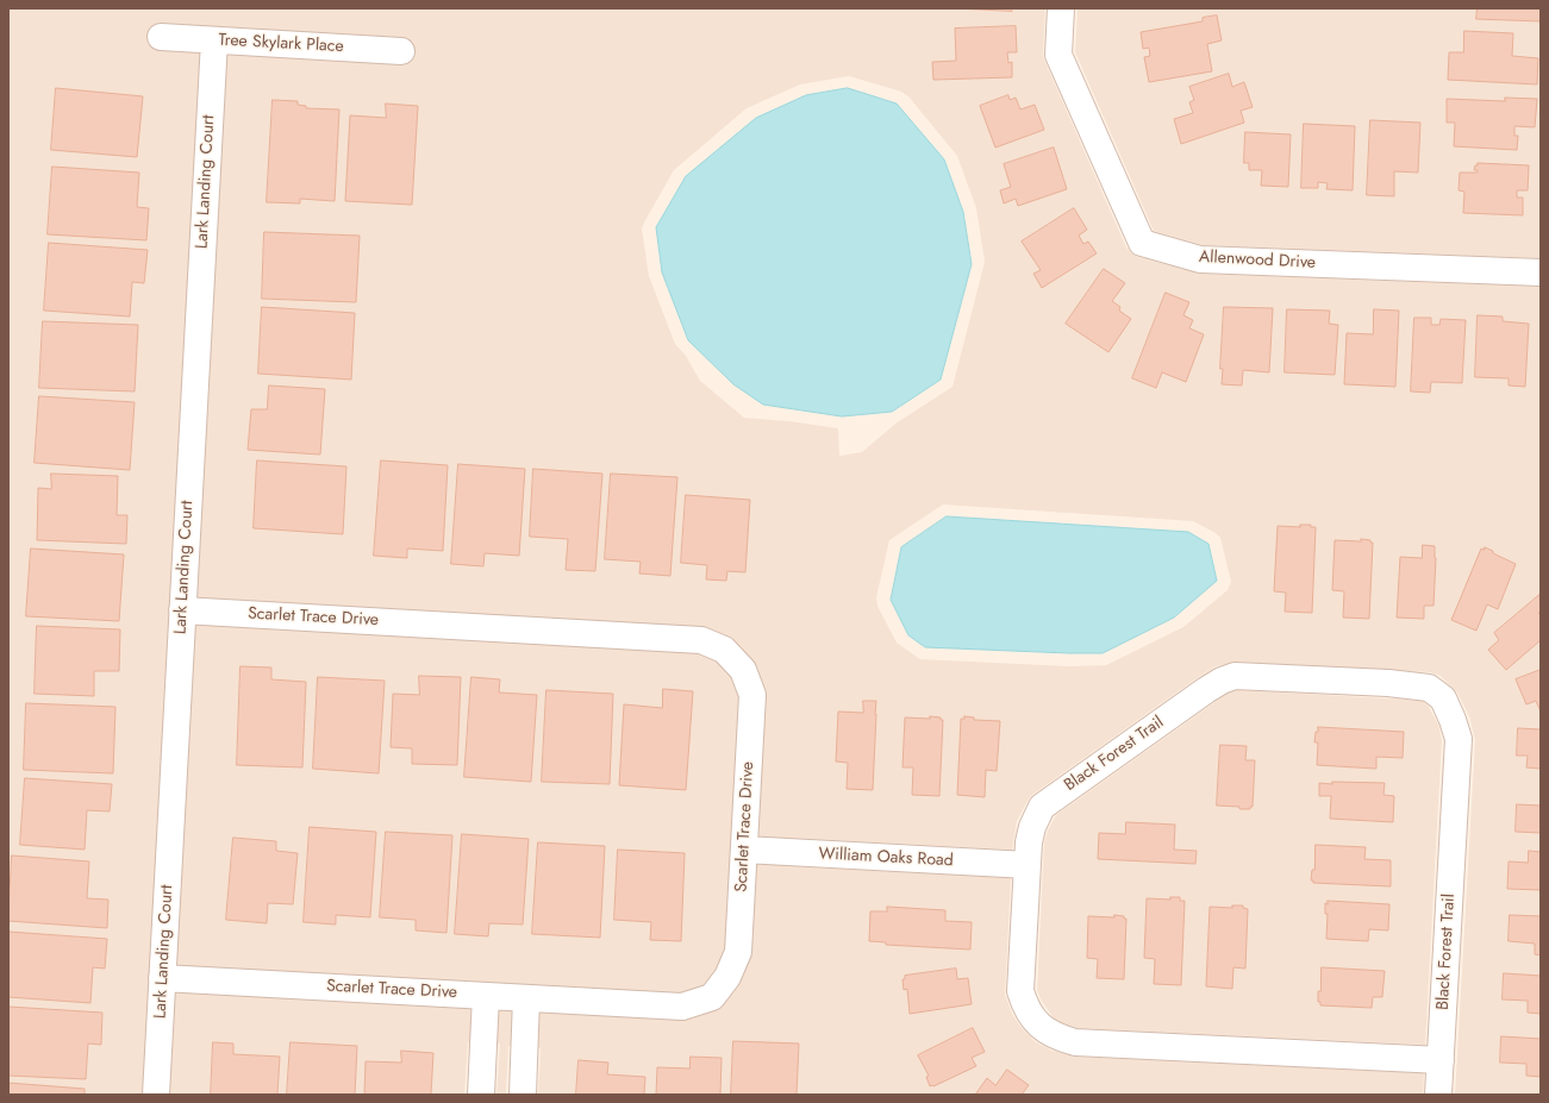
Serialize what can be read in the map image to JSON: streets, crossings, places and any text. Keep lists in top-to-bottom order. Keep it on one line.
{"streets":{"street":["Tree Skylark Place","Lark Landing Court","Allenwood Drive","Scarlet Trace Drive","Black Forest Trail","William Oaks Road"]},"crossings":[["Tree Skylark Place","Lark Landing Court"],["Lark Landing Court","Scarlet Trace Drive"],["Scarlet Trace Drive","William Oaks Road"],["Black Forest Trail","William Oaks Road"]]}
